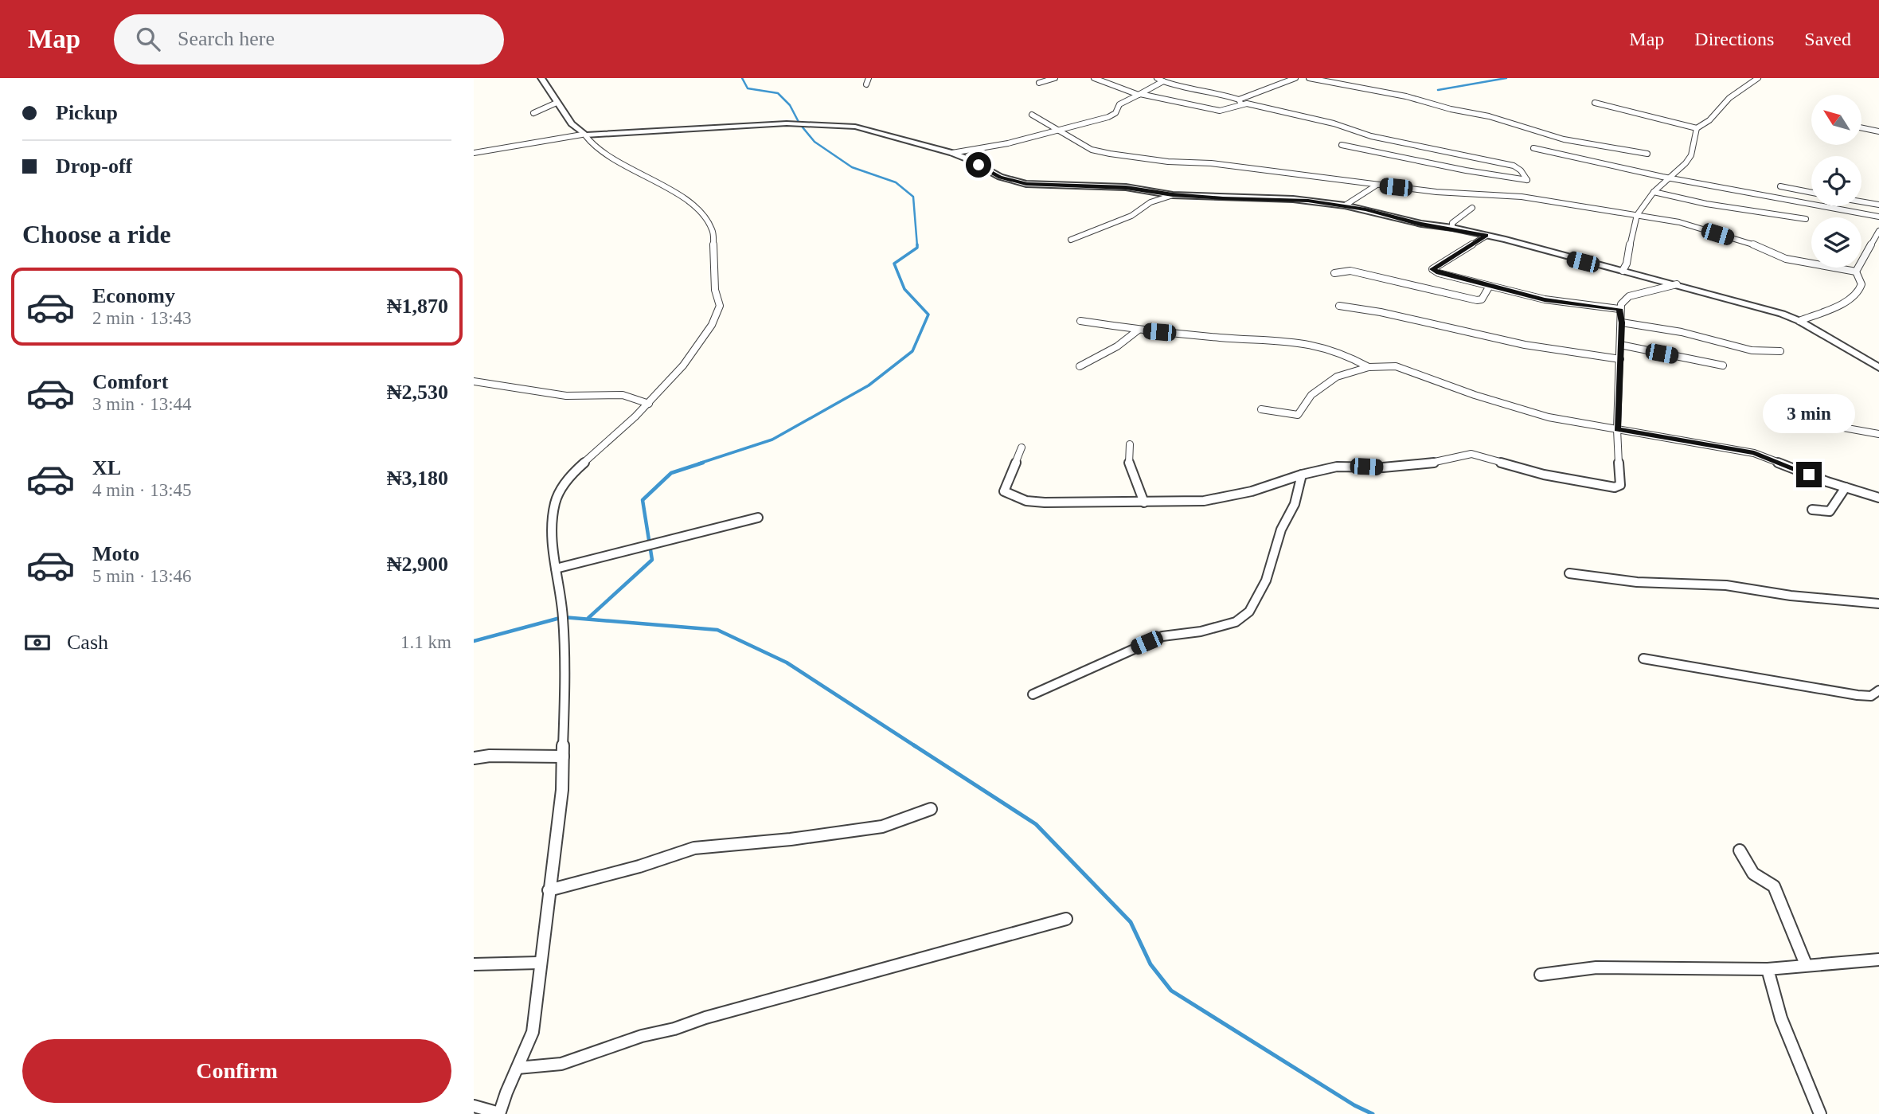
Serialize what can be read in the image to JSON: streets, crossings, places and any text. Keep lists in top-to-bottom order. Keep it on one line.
{"north":"top left","page":{"header":"Map","search":"Search here","nav":["Map","Directions","Saved"],"banner":["Pickup","Drop-off"],"heading":"Choose a ride","list":[{"name":"Economy","note":"2 min · 13:43","value":"₦1,870"},{"name":"Comfort","note":"3 min · 13:44","value":"₦2,530"},{"name":"XL","note":"4 min · 13:45","value":"₦3,180"},{"name":"Moto","note":"5 min · 13:46","value":"₦2,900"}],"bubble":"3 min","pay":["Cash","1.1 km"],"buttons":"Confirm"}}
